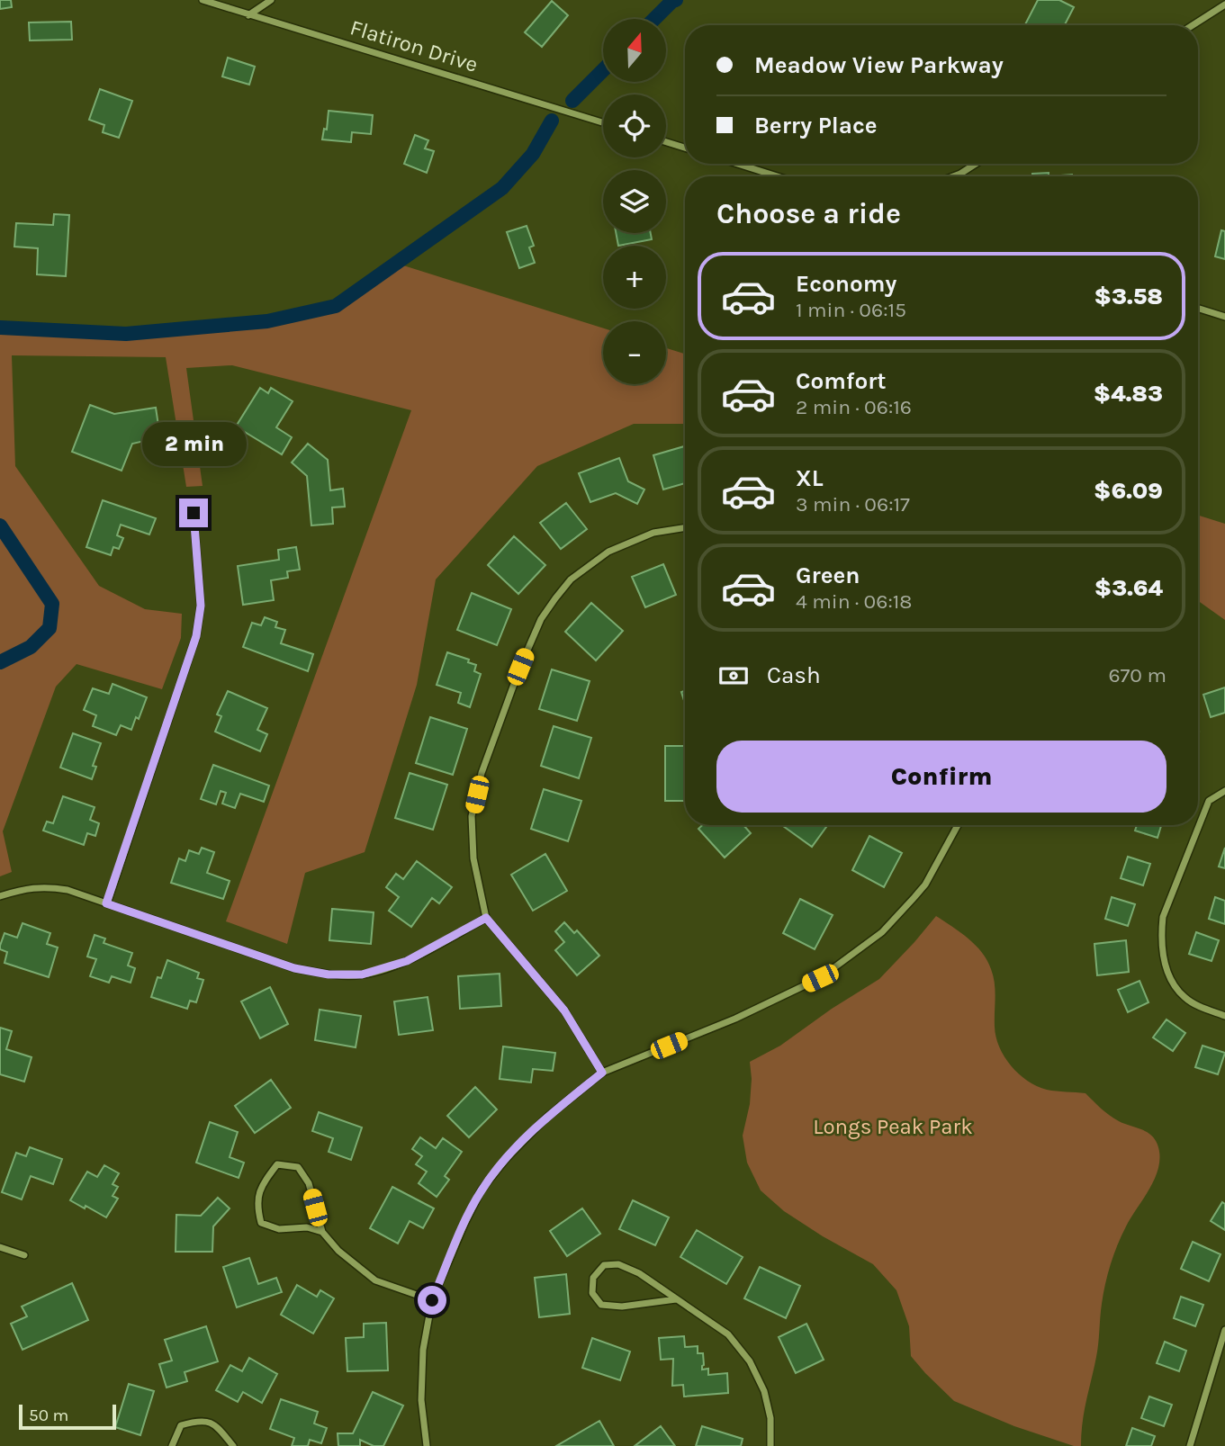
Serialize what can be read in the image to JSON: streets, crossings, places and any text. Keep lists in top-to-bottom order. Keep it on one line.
{"streets":{"street":["Flatiron Drive"]},"parks":["Longs Peak Park"],"scale_bar":"50 m","north":"top","page":{"map_buttons":["+","−"],"banner":["Meadow View Parkway","Berry Place"],"heading":"Choose a ride","list":[{"name":"Economy","note":"1 min · 06:15","value":"$3.58"},{"name":"Comfort","note":"2 min · 06:16","value":"$4.83"},{"name":"XL","note":"3 min · 06:17","value":"$6.09"},{"name":"Green","note":"4 min · 06:18","value":"$3.64"}],"bubble":"2 min","pay":["Cash","670 m"],"buttons":"Confirm","scale":"50 m"}}
